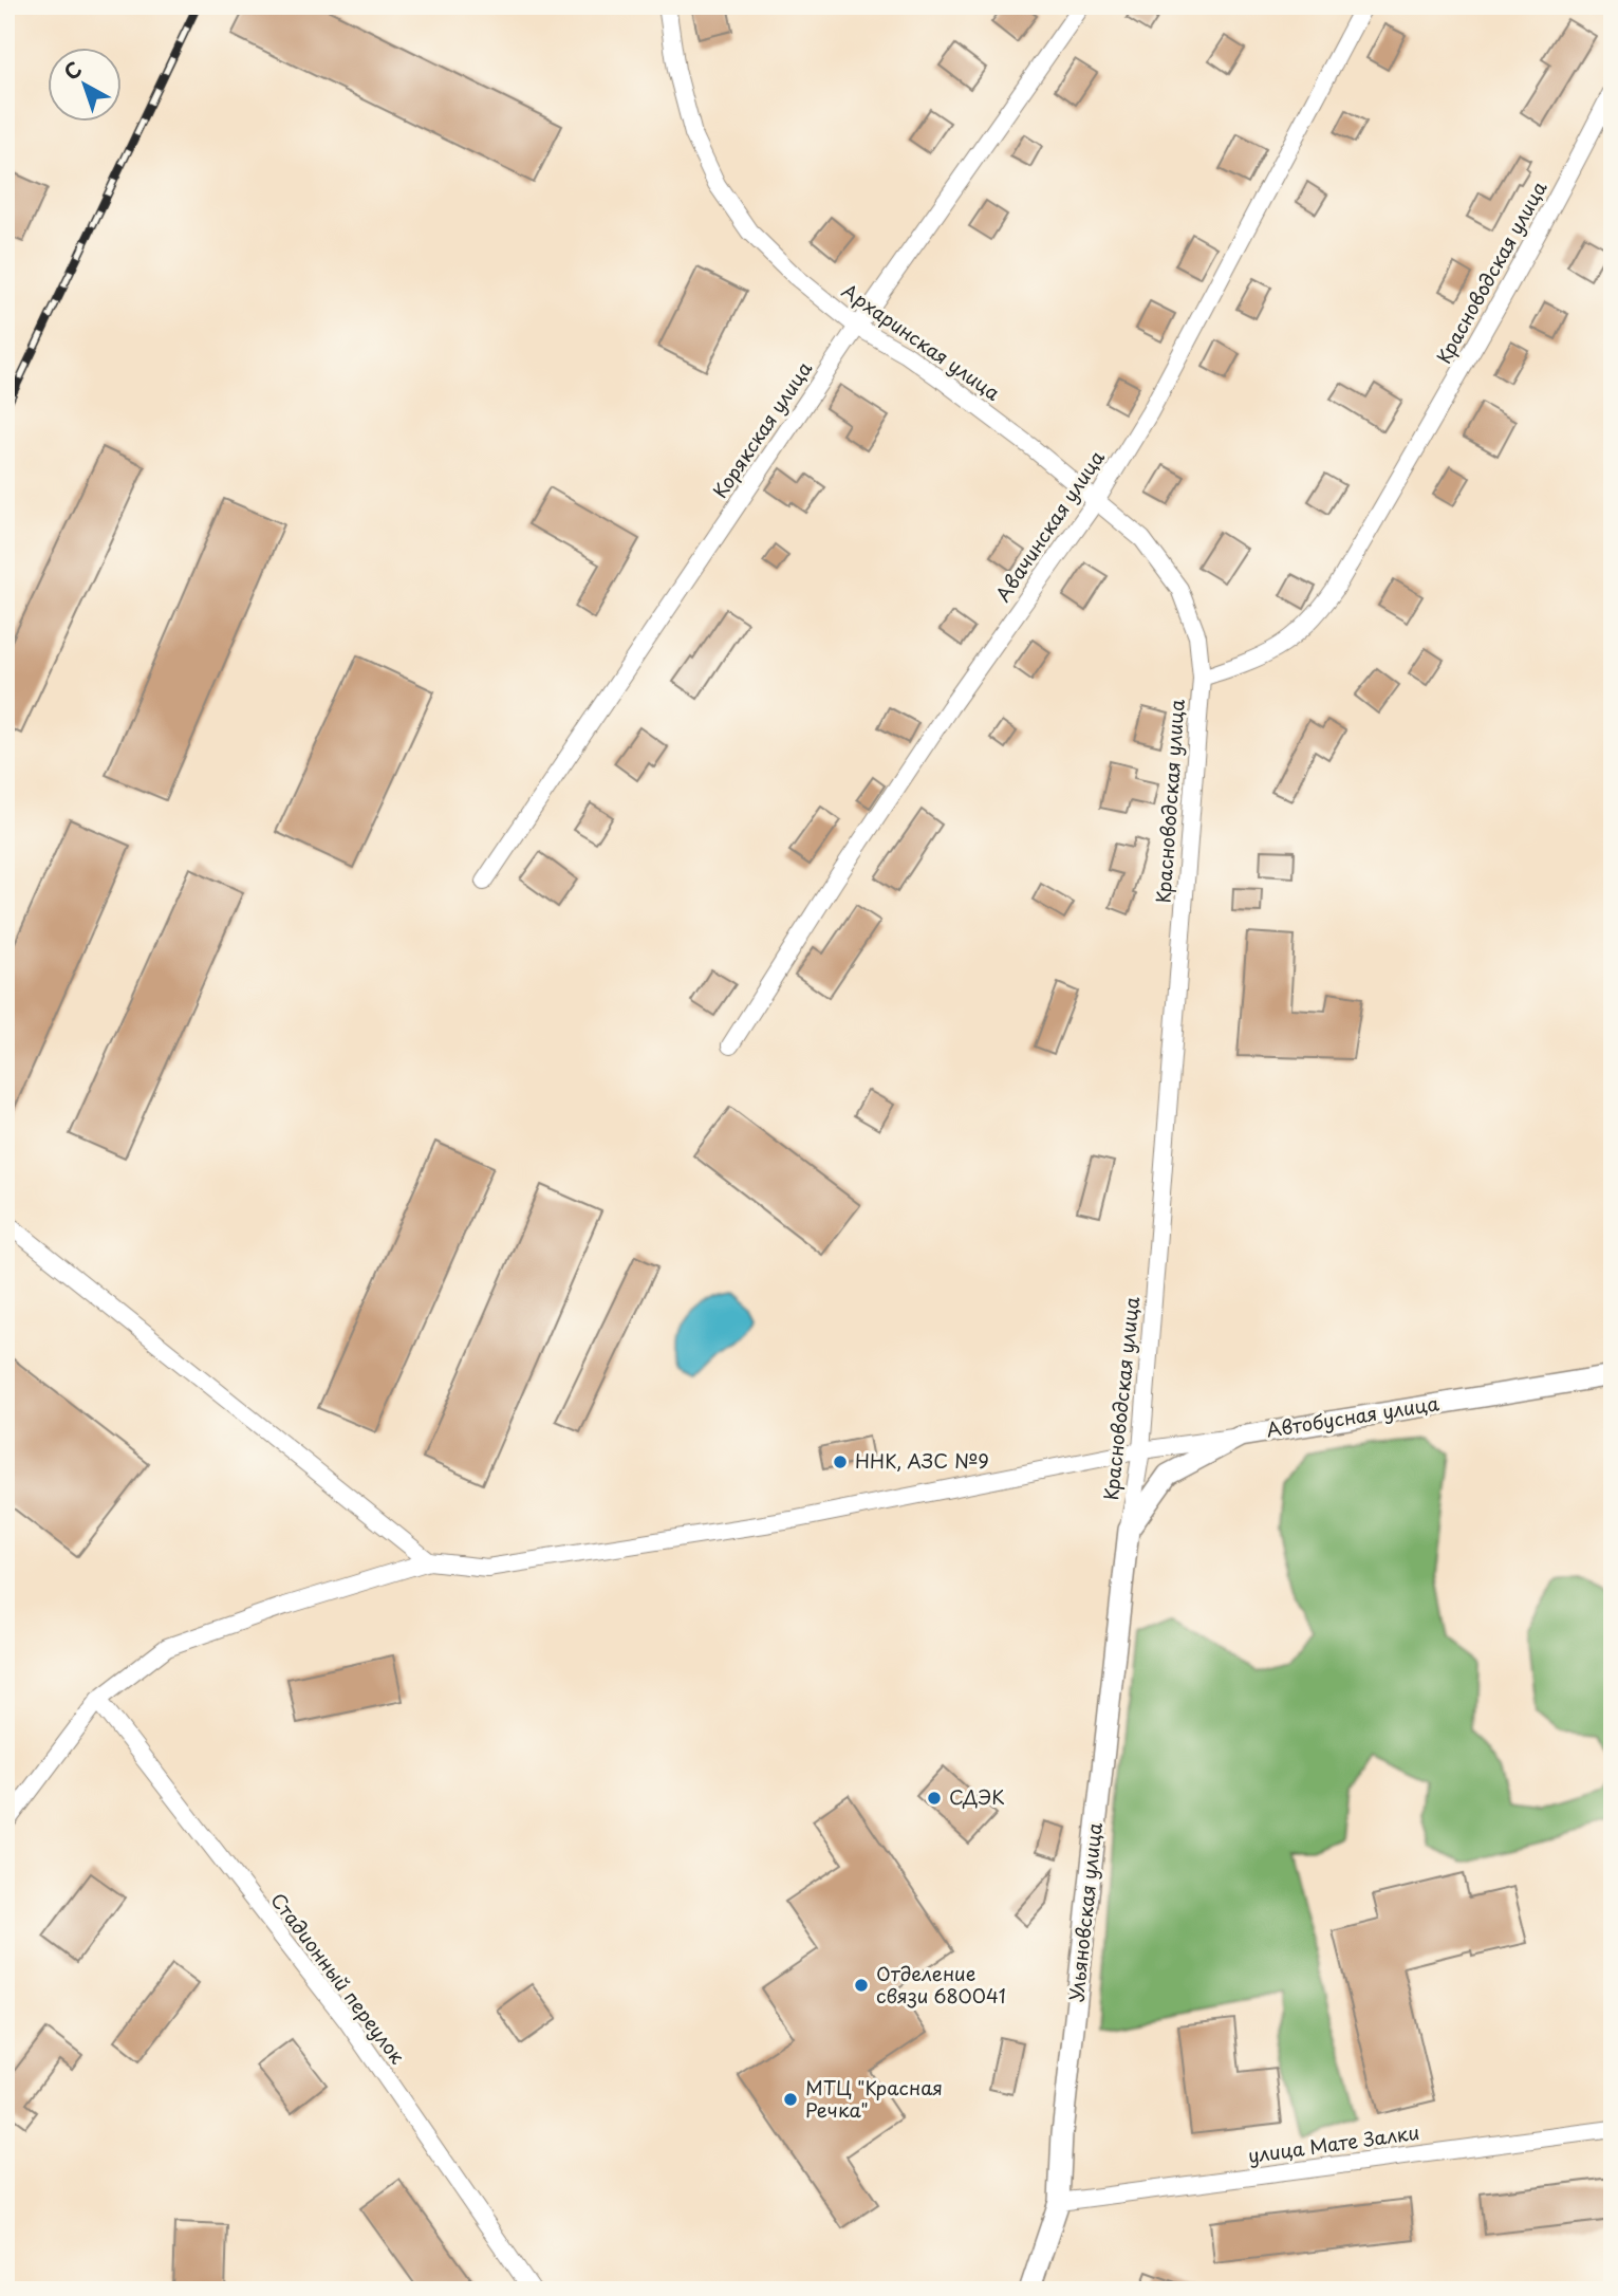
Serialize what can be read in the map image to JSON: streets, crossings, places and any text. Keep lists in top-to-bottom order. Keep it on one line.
{"streets":{"street":["Красноводская улица","Архаринская улица","Корякская улица","Авачинская улица","Автобусная улица","Ульяновская улица","Стадионный переулок","улица Мате Залки"]},"crossings":[["Красноводская улица","Архаринская улица"],["Красноводская улица","Автобусная улица"],["Красноводская улица","Ульяновская улица"],["Архаринская улица","Корякская улица"],["Архаринская улица","Авачинская улица"],["Автобусная улица","Ульяновская улица"],["Ульяновская улица","улица Мате Залки"]],"places":["ННК, АЗС №9","СДЭК","Отделение связи 680041","МТЦ \"Красная Речка\""],"north":"top left"}
